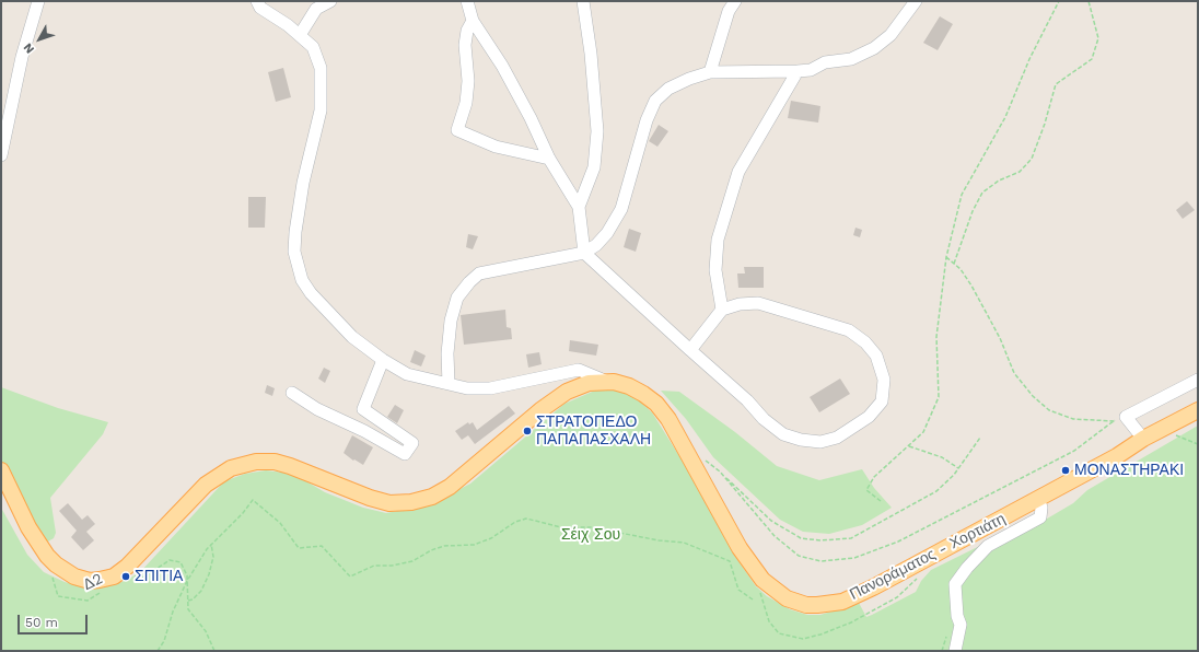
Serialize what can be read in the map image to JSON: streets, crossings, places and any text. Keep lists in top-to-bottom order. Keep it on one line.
{"streets":{"main road":["Πανοράματος - Χορτιάτη"],"path":["Δ2"]},"crossings":[["Πανοράματος - Χορτιάτη","Δ2"]],"parks":["Σέιχ Σου"],"places":["ΣΤΡΑΤΟΠΕΔΟ ΠΑΠΑΠΑΣΧΑΛΗ","ΜΟΝΑΣΤΗΡΑΚΙ","ΣΠΙΤΙΑ"],"scale_bar":"50 m","north":"bottom left"}
